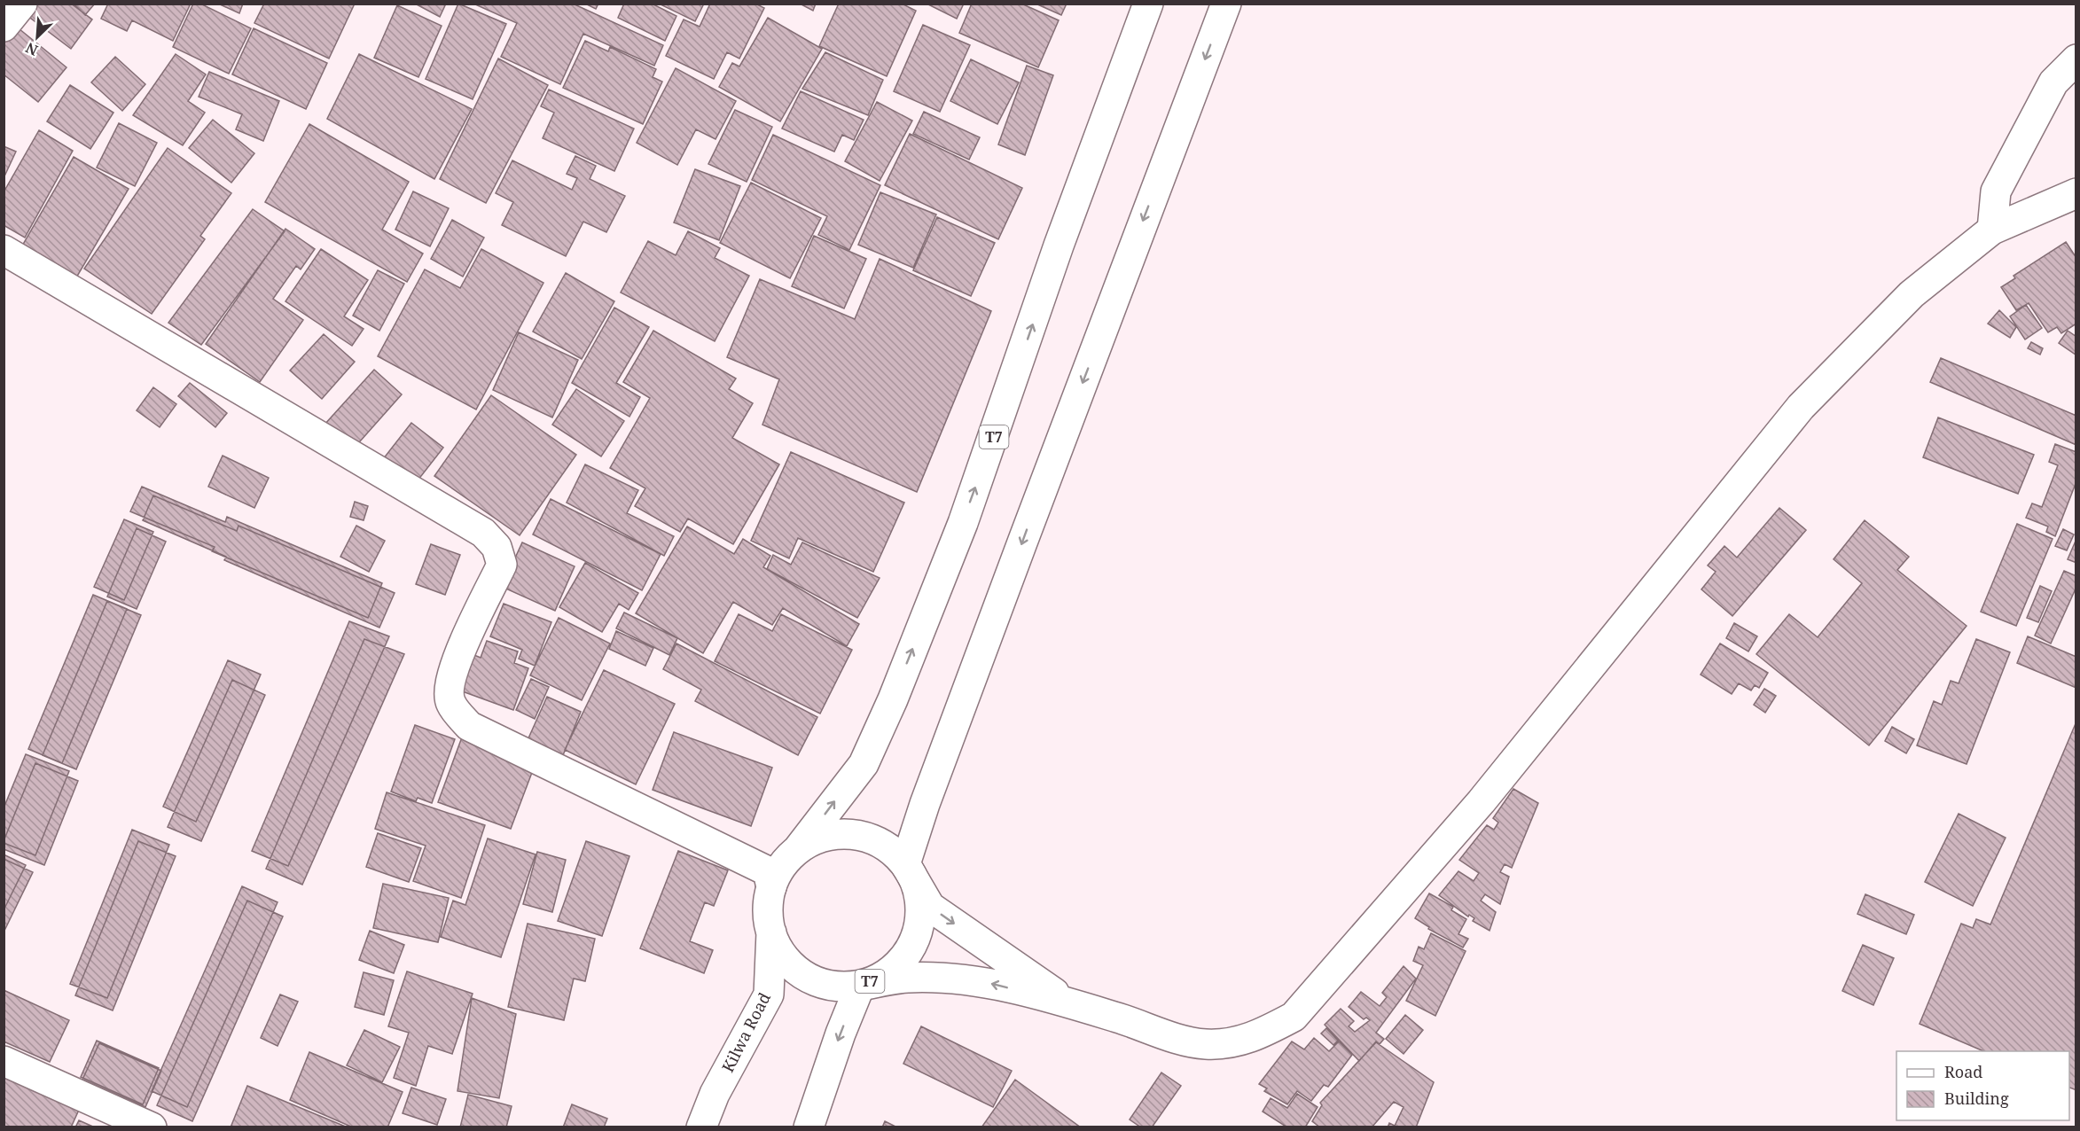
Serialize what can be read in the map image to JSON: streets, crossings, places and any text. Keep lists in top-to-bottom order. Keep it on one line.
{"streets":{"main road":["T7","Kilwa Road"]},"crossings":[["T7","Kilwa Road"]],"legend":["Road","Building"],"north":"bottom left"}
